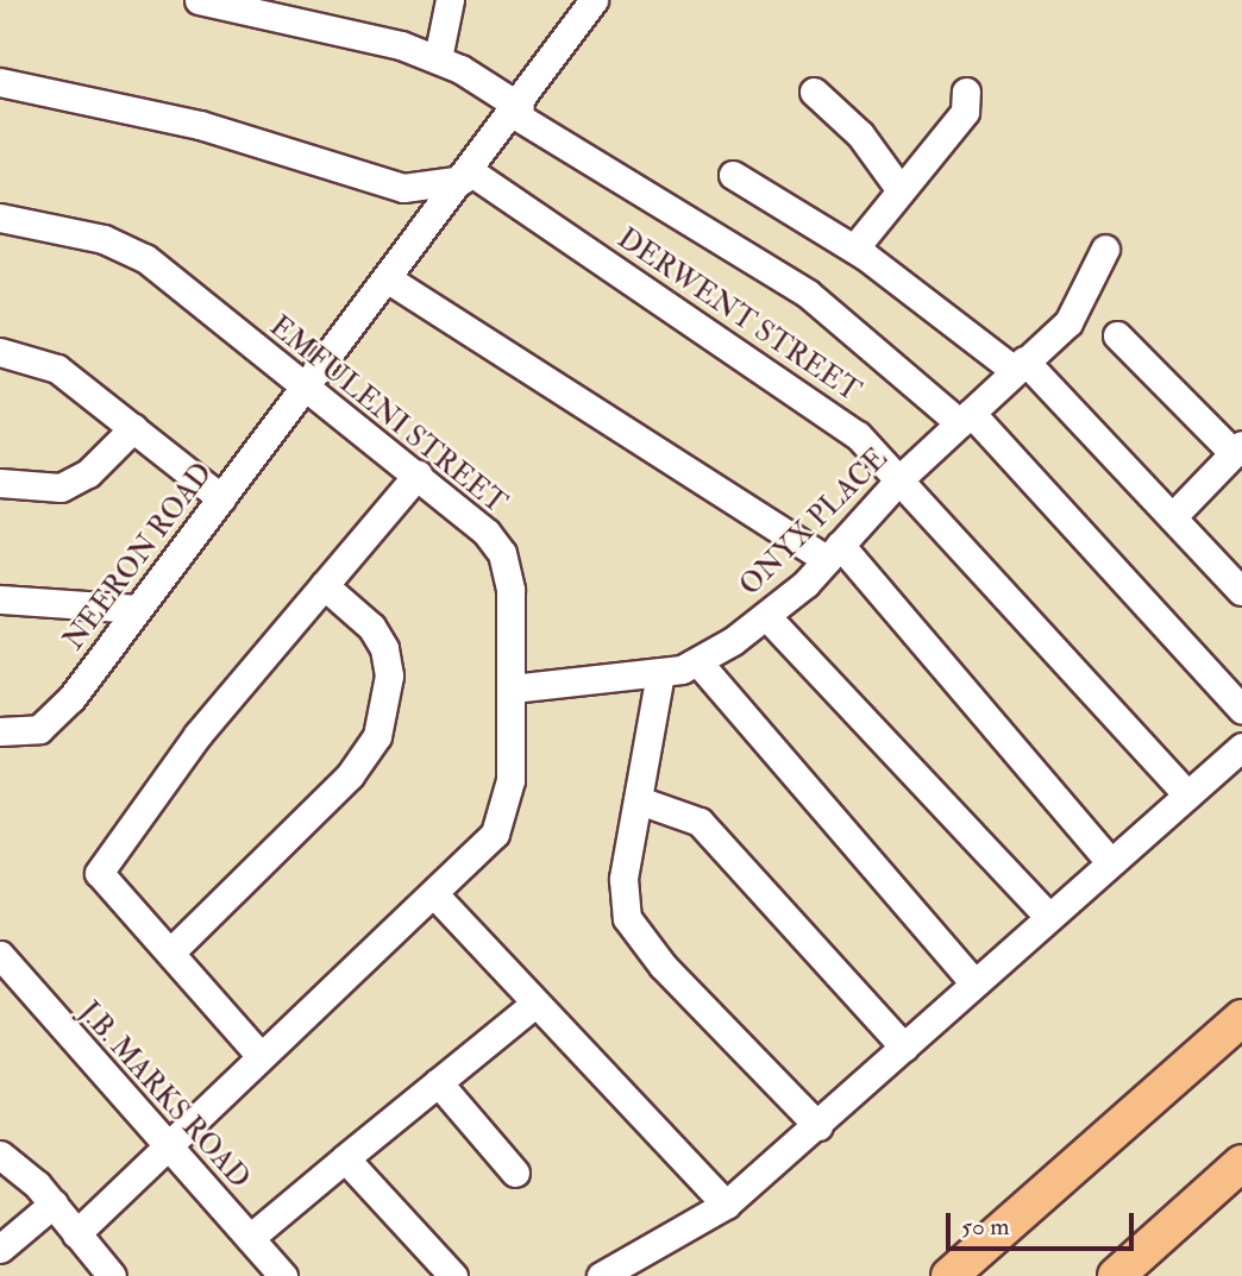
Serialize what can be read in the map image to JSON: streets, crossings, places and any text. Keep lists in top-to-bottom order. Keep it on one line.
{"streets":{"street":["DERWENT STREET","EMFULENI STREET","ONYX PLACE","NEERON ROAD","J.B. MARKS ROAD"]},"crossings":[["DERWENT STREET","ONYX PLACE"],["DERWENT STREET","NEERON ROAD"],["EMFULENI STREET","ONYX PLACE"],["EMFULENI STREET","NEERON ROAD"],["EMFULENI STREET","J.B. MARKS ROAD"]],"scale_bar":"50 m"}
